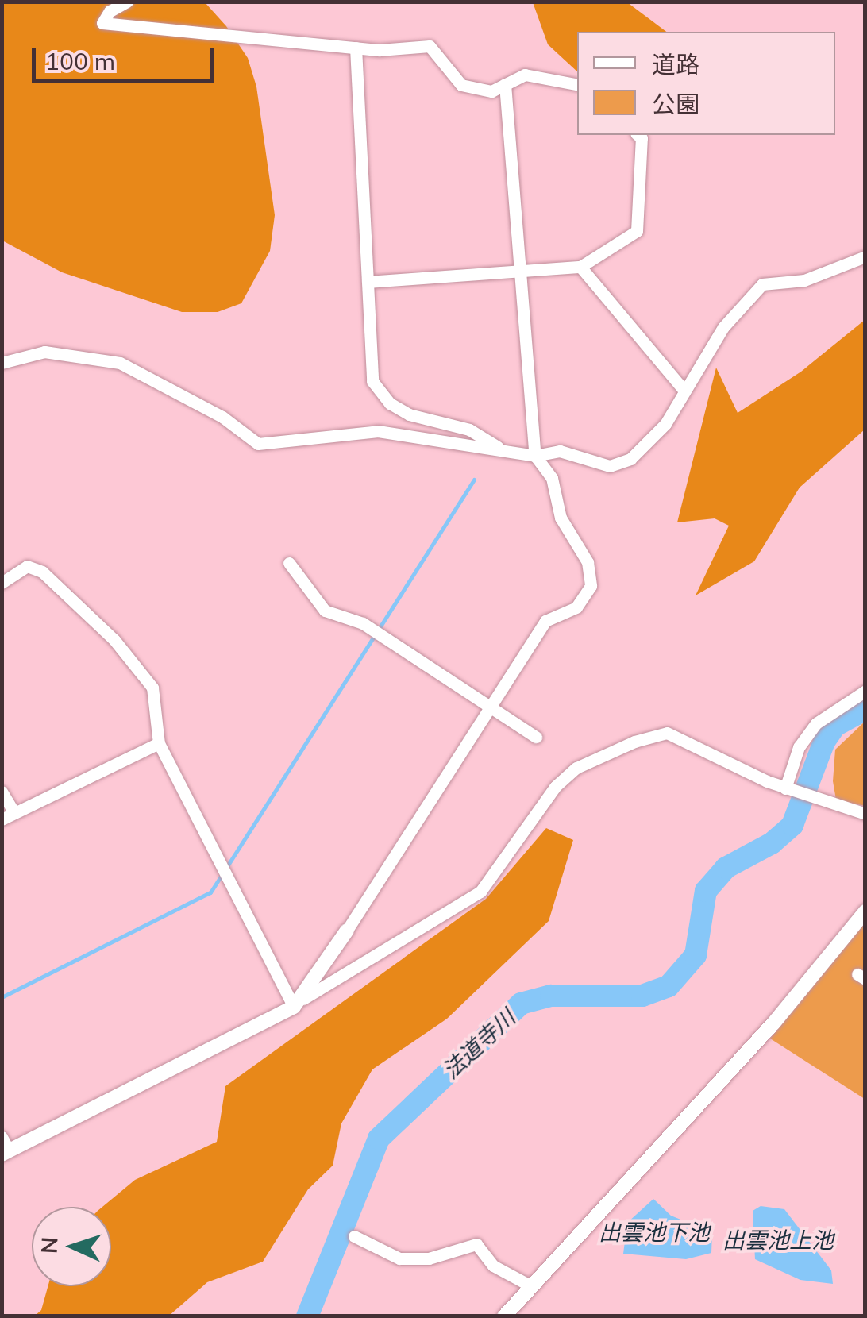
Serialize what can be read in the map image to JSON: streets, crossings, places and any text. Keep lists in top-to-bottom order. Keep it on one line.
{"water":["法道寺川","出雲池下池","出雲池上池"],"legend":["道路","公園"],"scale_bar":"100 m","north":"left"}
